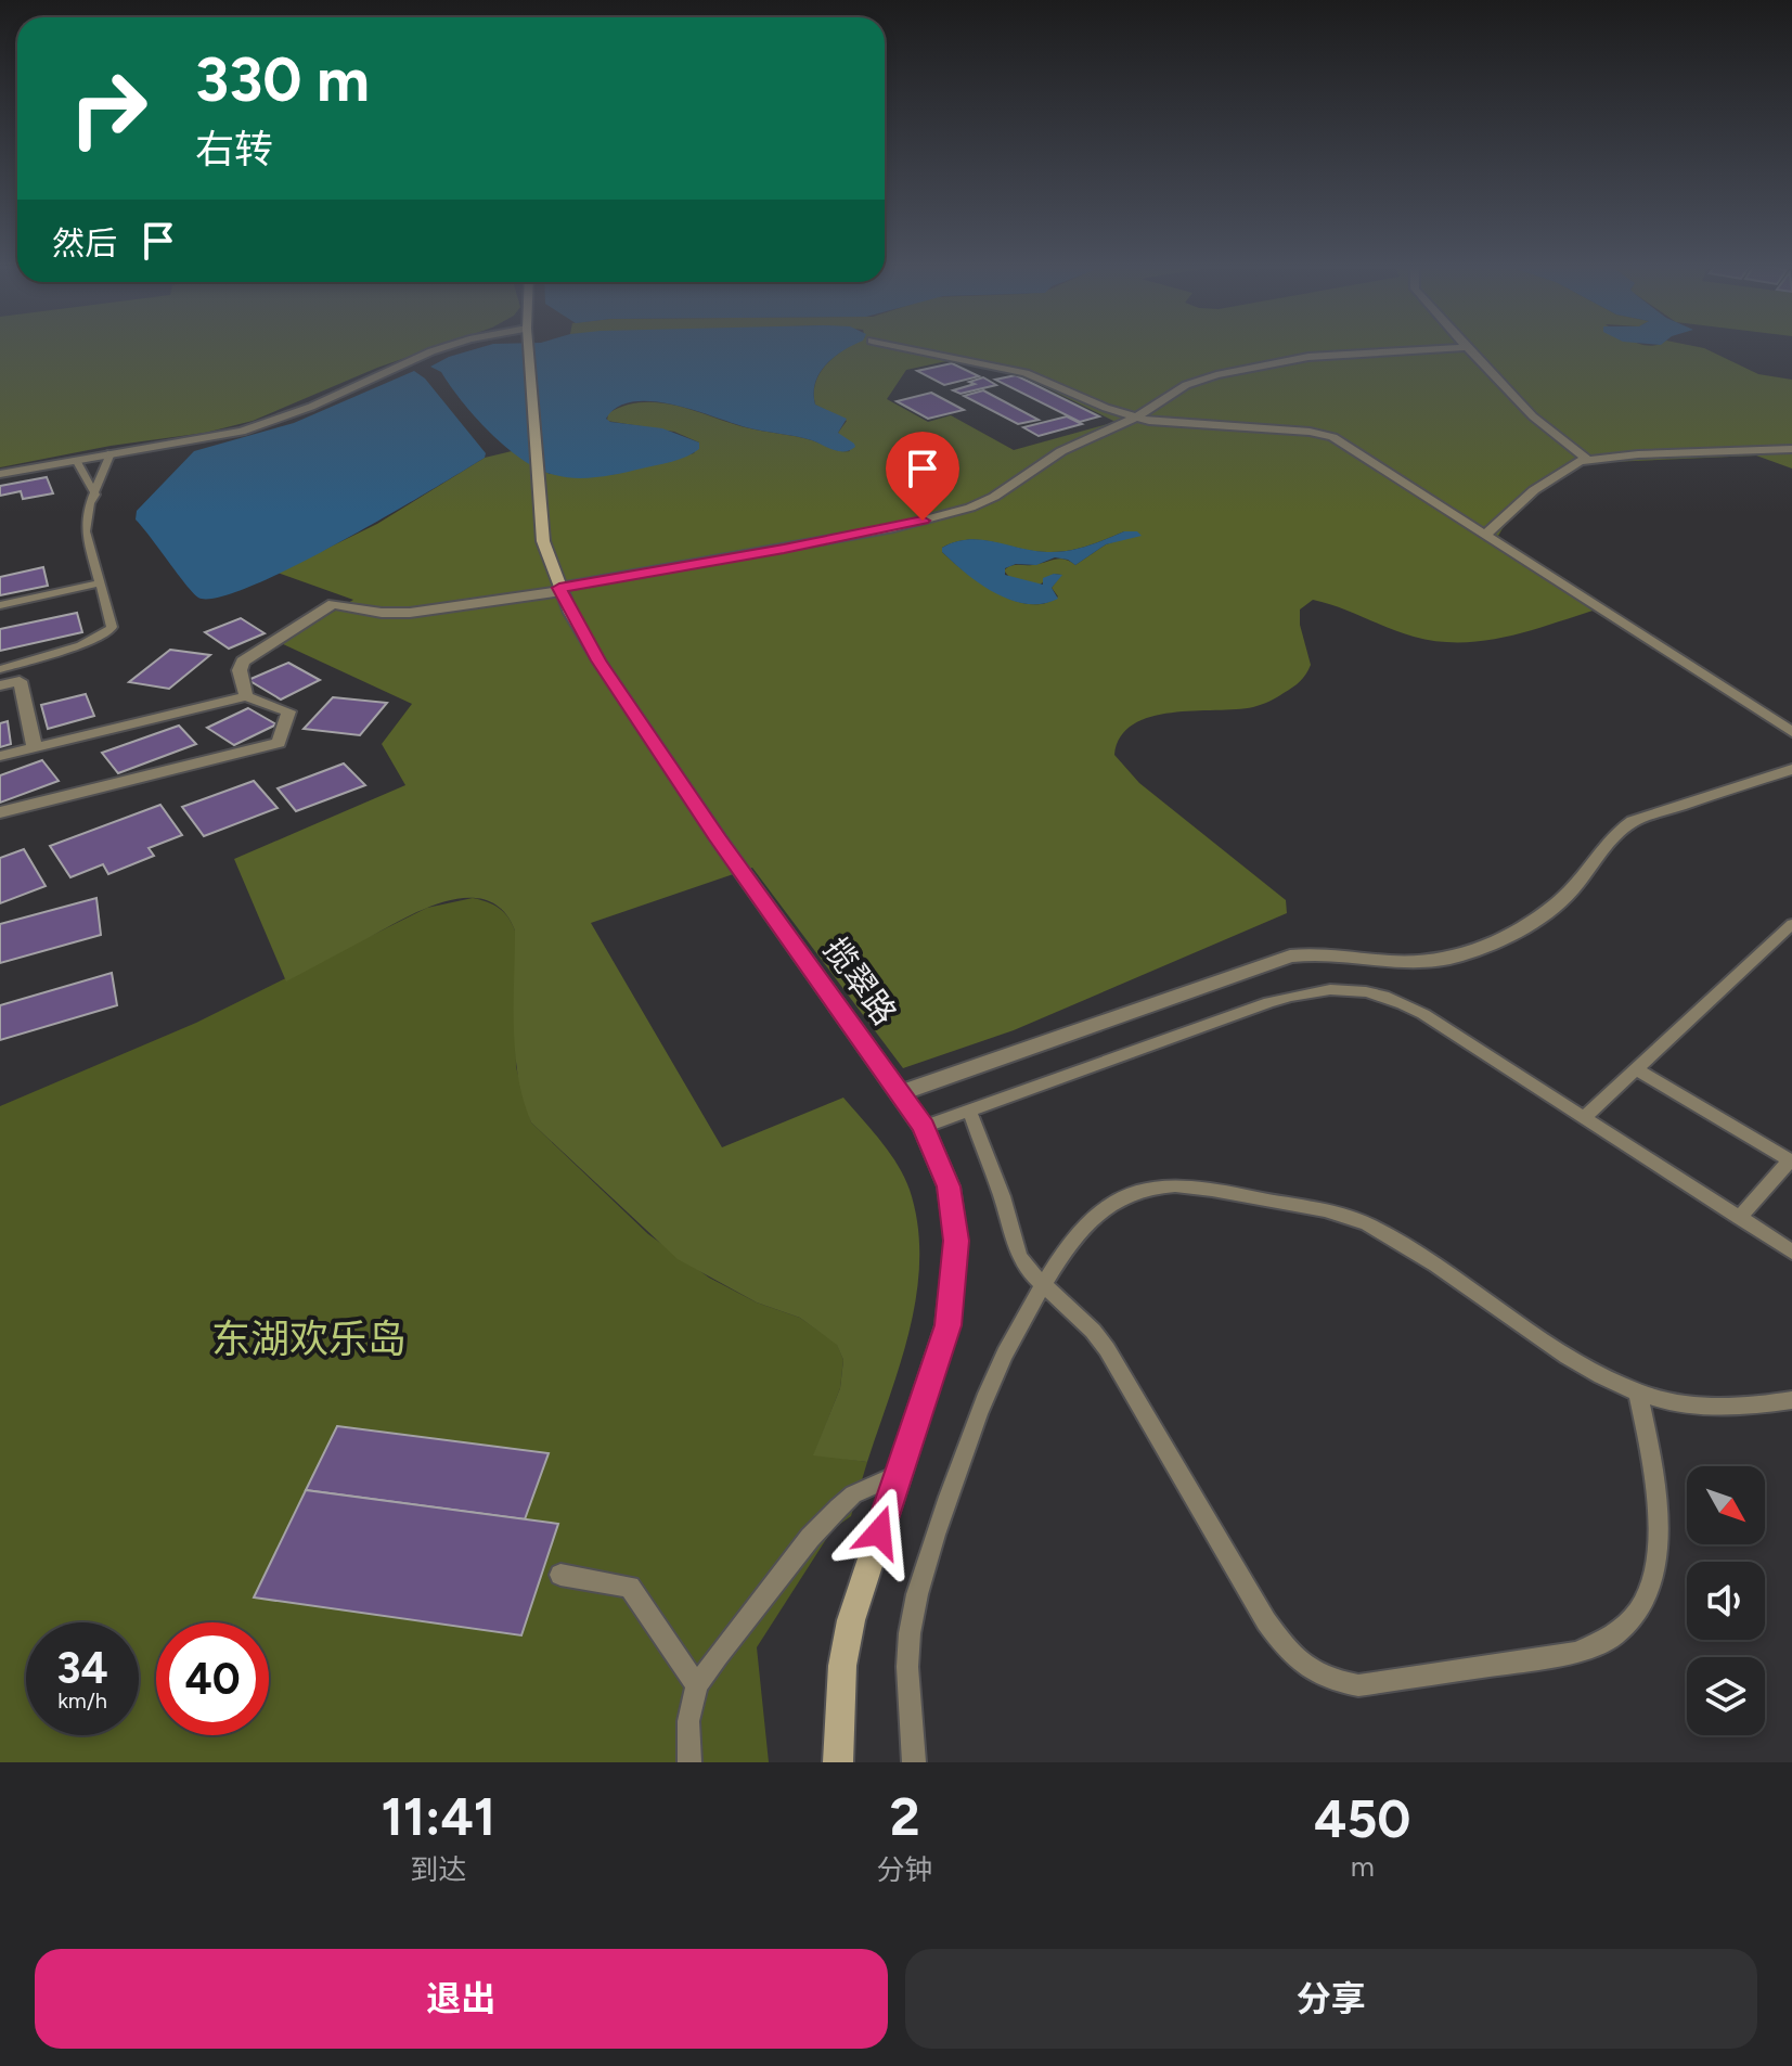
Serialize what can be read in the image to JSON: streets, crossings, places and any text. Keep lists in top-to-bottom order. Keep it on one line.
{"streets":{"street":["揽翠路"]},"parks":["东湖欢乐岛"],"north":"bottom right","page":{"turn":["330 m","右转"],"then":"然后","speed":"34 km/h","limit":"40","eta":["11:41","到达","2","分钟","450","m"],"buttons":["退出","分享"]}}
